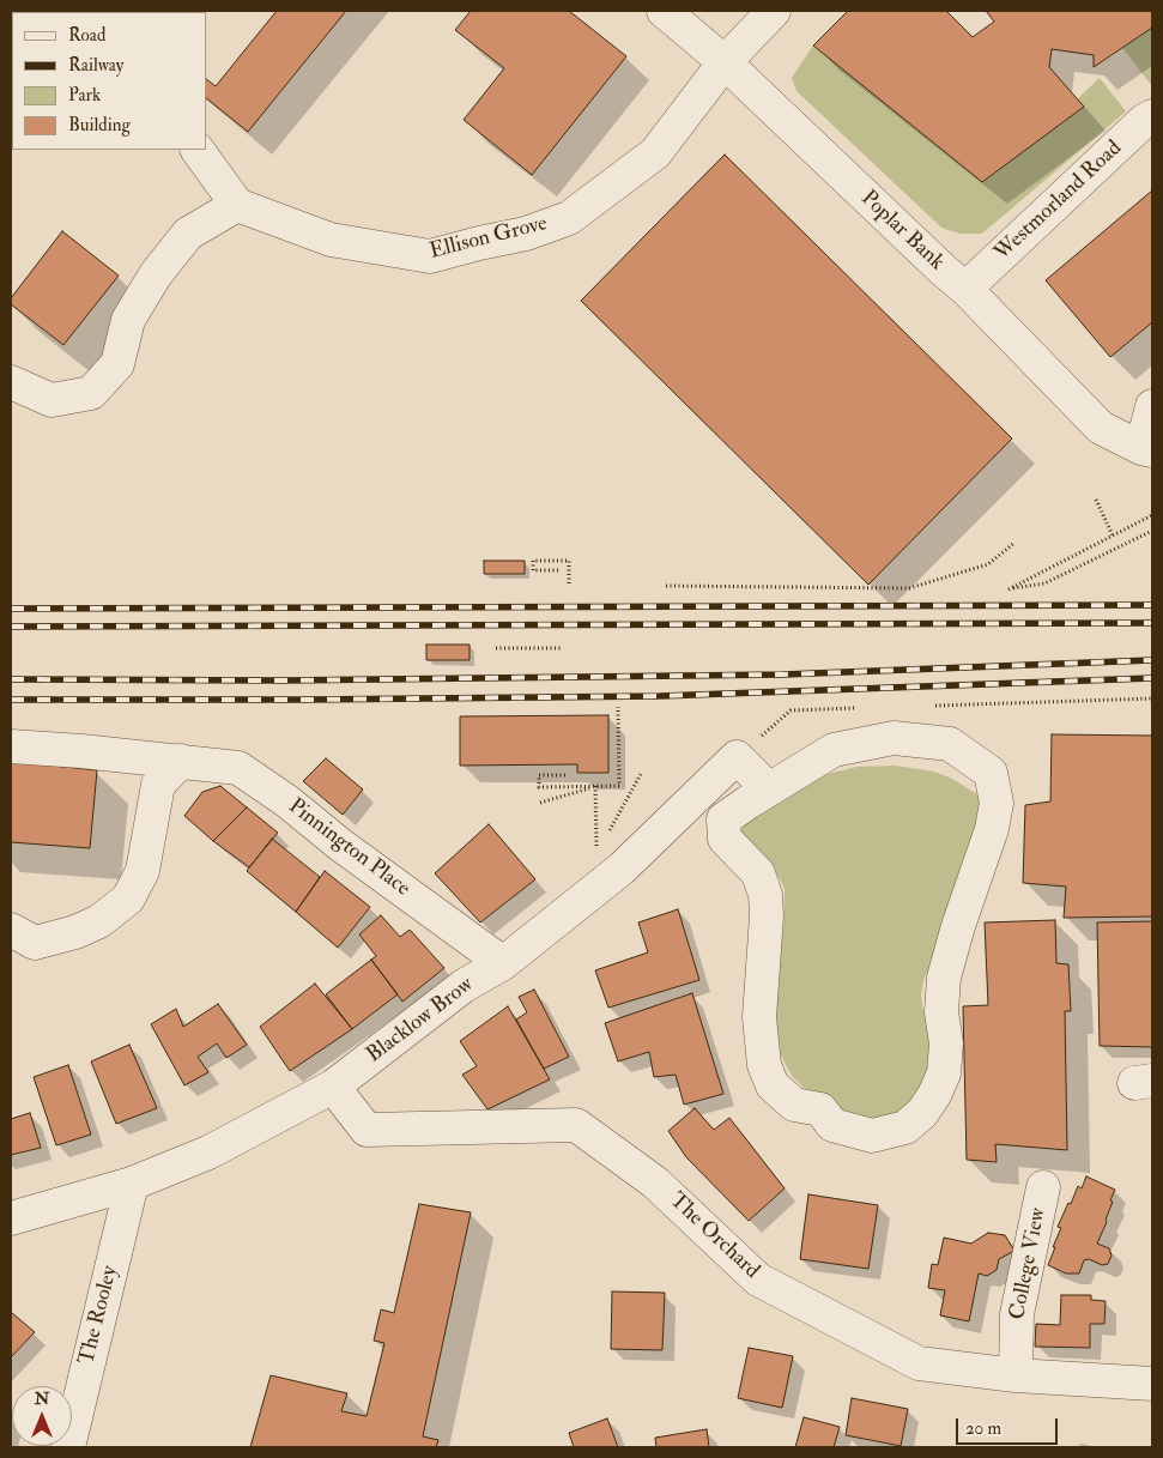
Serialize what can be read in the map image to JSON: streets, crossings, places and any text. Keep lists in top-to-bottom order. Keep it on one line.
{"streets":{"street":["Westmorland Road","Poplar Bank","Ellison Grove","Pinnington Place","Blacklow Brow","The Orchard","College View","The Rooley"]},"crossings":[["Westmorland Road","Poplar Bank"],["Poplar Bank","Ellison Grove"],["Pinnington Place","Blacklow Brow"],["Blacklow Brow","The Orchard"],["Blacklow Brow","The Rooley"],["The Orchard","College View"]],"legend":["Road","Railway","Park","Building"],"scale_bar":"20 m","north":"top"}
